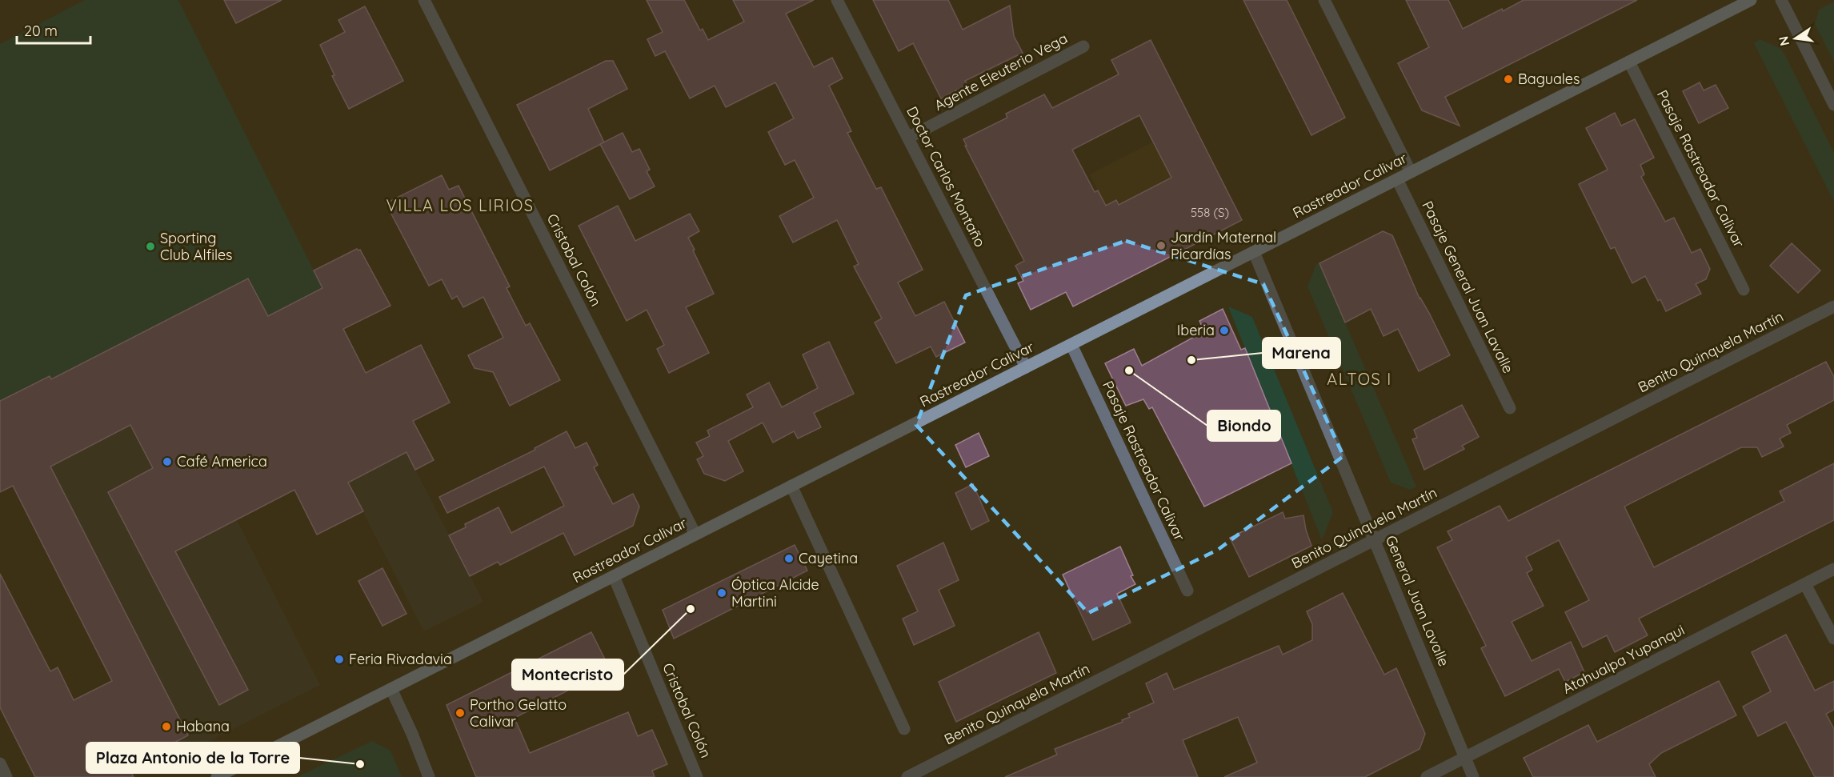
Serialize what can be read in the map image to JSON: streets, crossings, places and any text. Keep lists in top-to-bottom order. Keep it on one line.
{"streets":{"main road":["Rastreador Calivar"],"street":["Agente Eleuterio Vega","Pasaje Rastreador Calivar","Doctor Carlos Montaño","Cristobal Colón","Pasaje General Juan Lavalle","Benito Quinquela Martín","General Juan Lavalle","Atahualpa Yupanqui"]},"crossings":[["Agente Eleuterio Vega","Doctor Carlos Montaño"],["Pasaje Rastreador Calivar","Rastreador Calivar"],["Doctor Carlos Montaño","Rastreador Calivar"],["Rastreador Calivar","Cristobal Colón"],["Rastreador Calivar","Pasaje General Juan Lavalle"],["Rastreador Calivar","General Juan Lavalle"],["Benito Quinquela Martín","General Juan Lavalle"],["General Juan Lavalle","Atahualpa Yupanqui"]],"districts":["VILLA LOS LIRIOS","ALTOS I"],"places":["Baguales","Jardín Maternal Picardías","Sporting Club Alfiles","Iberia","Marena","Biondo","Café America","Cayetina","Óptica Alcide Martini","Montecristo","Feria Rivadavia","Portho Gelatto Calivar","Habana","Plaza Antonio de la Torre"],"house_numbers":["558 (S)"],"scale_bar":"20 m","north":"left"}
